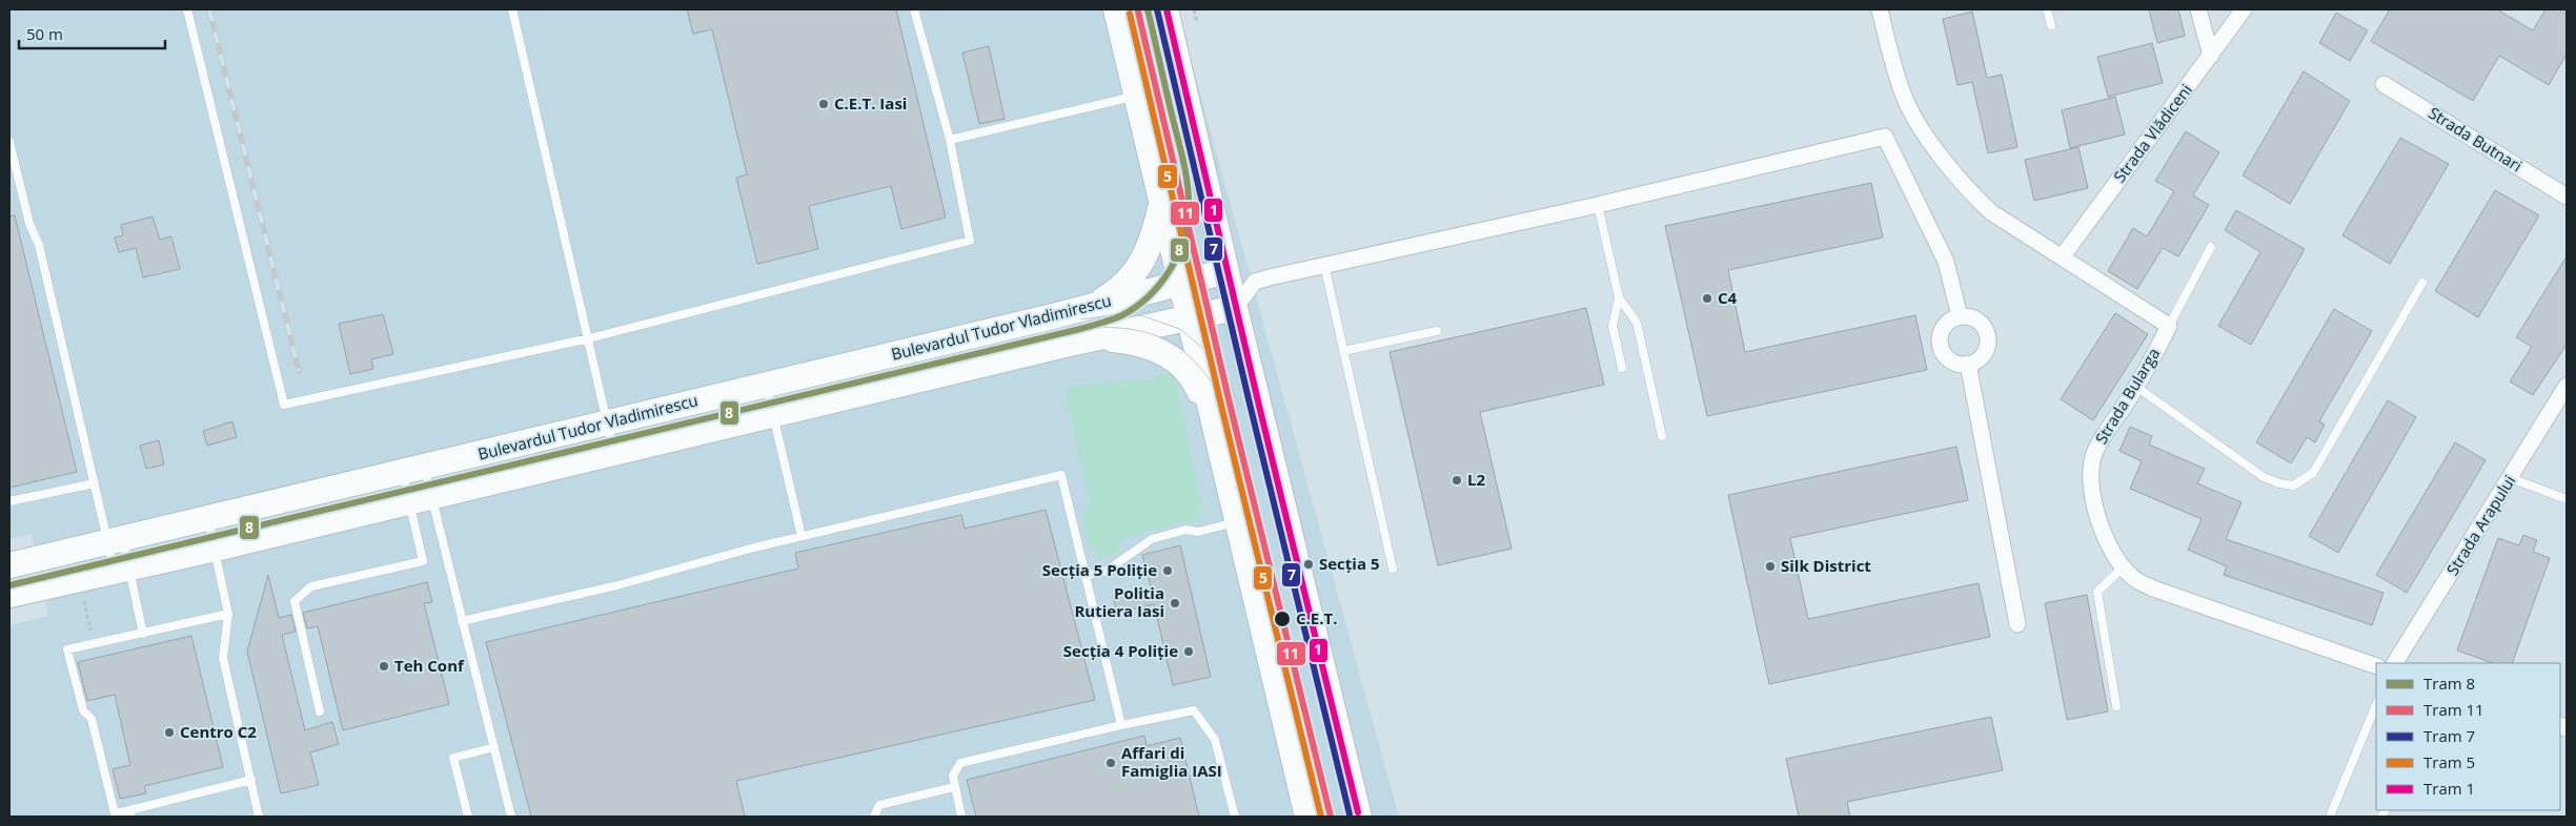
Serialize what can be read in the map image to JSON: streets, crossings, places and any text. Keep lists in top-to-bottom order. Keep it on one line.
{"streets":{"main road":["Bulevardul Tudor Vladimirescu"],"street":["Strada Vlădiceni","Strada Butnari","Strada Bularga","Strada Arapului"]},"places":["C.E.T. Iasi","C4","L2","Secția 5","Silk District","Secția 5 Poliție","Politia Rutiera Iasi","C.E.T.","Secția 4 Poliție","Teh Conf","Centro C2","Affari di Famiglia IASI"],"lines":["tram line 8","tram line 7","tram line 1","tram line 11","tram line 5"],"legend":["Tram 8","Tram 11","Tram 7","Tram 5","Tram 1"],"scale_bar":"50 m"}
